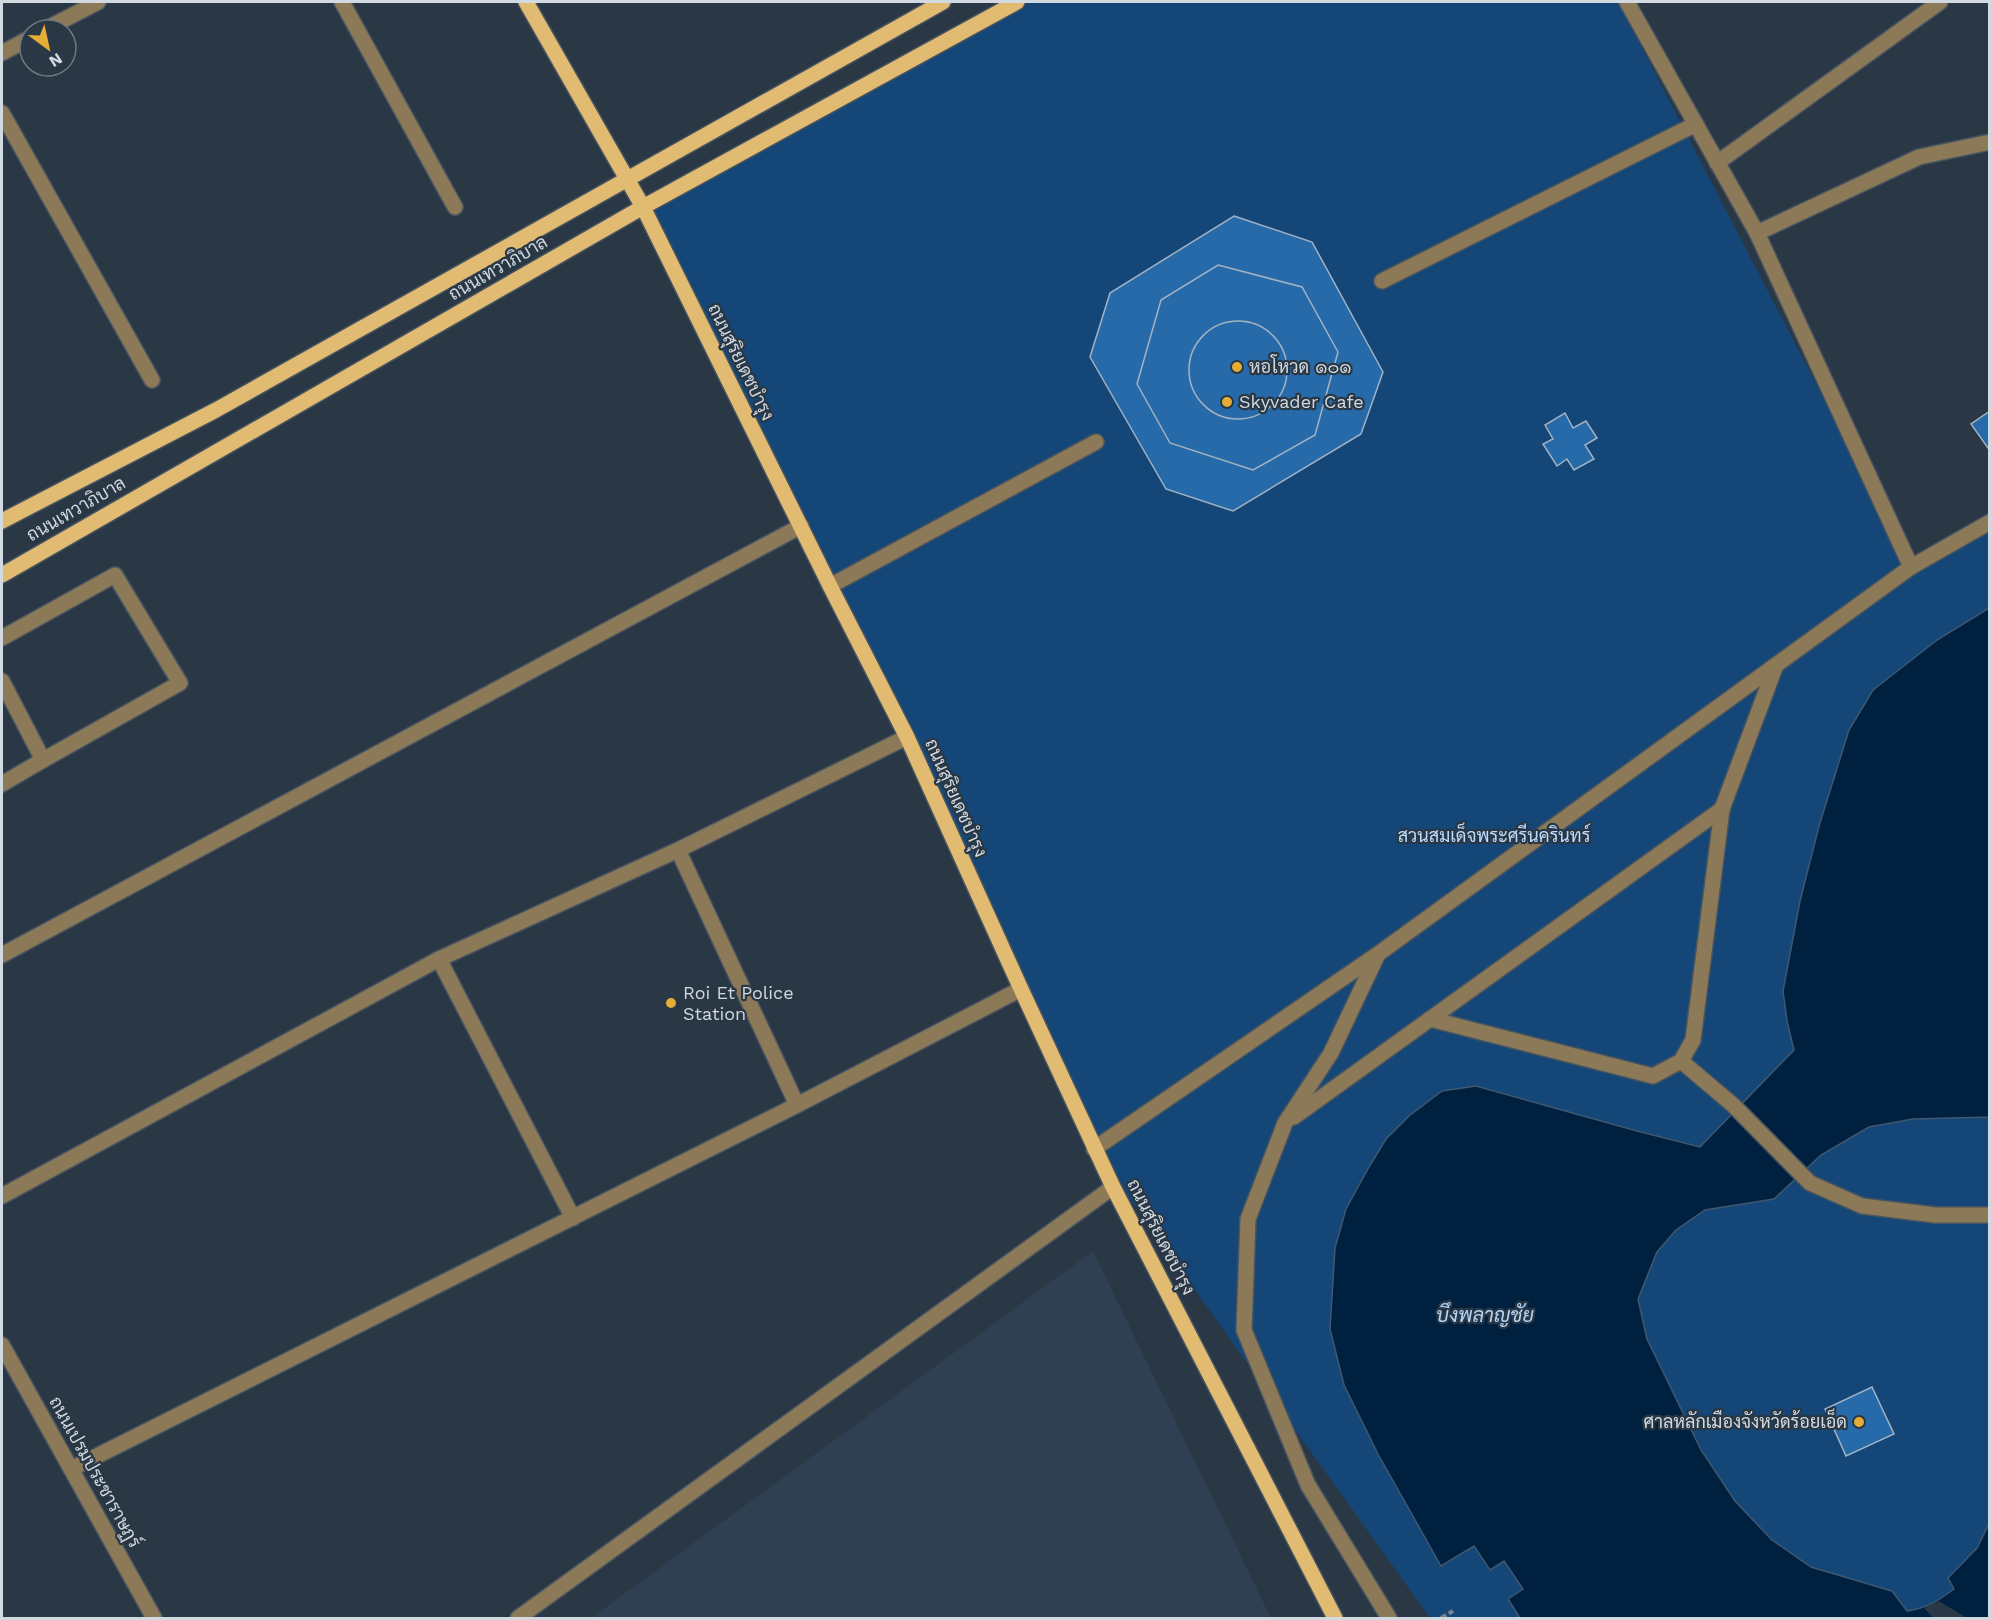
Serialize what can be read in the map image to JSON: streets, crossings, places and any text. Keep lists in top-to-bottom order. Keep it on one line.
{"streets":{"main road":["ถนนเทวาภิบาล","ถนนสุริยเดชบำรุง"],"street":["ถนนเปรมประชาราษฏร์"]},"crossings":[["ถนนเทวาภิบาล","ถนนสุริยเดชบำรุง"]],"water":["บึงพลาญชัย"],"parks":["สวนสมเด็จพระศรีนครินทร์"],"places":["หอโหวด ๑๐๑","Skyvader Cafe","Roi Et Police Station","ศาลหลักเมืองจังหวัดร้อยเอ็ด"],"north":"bottom right"}
